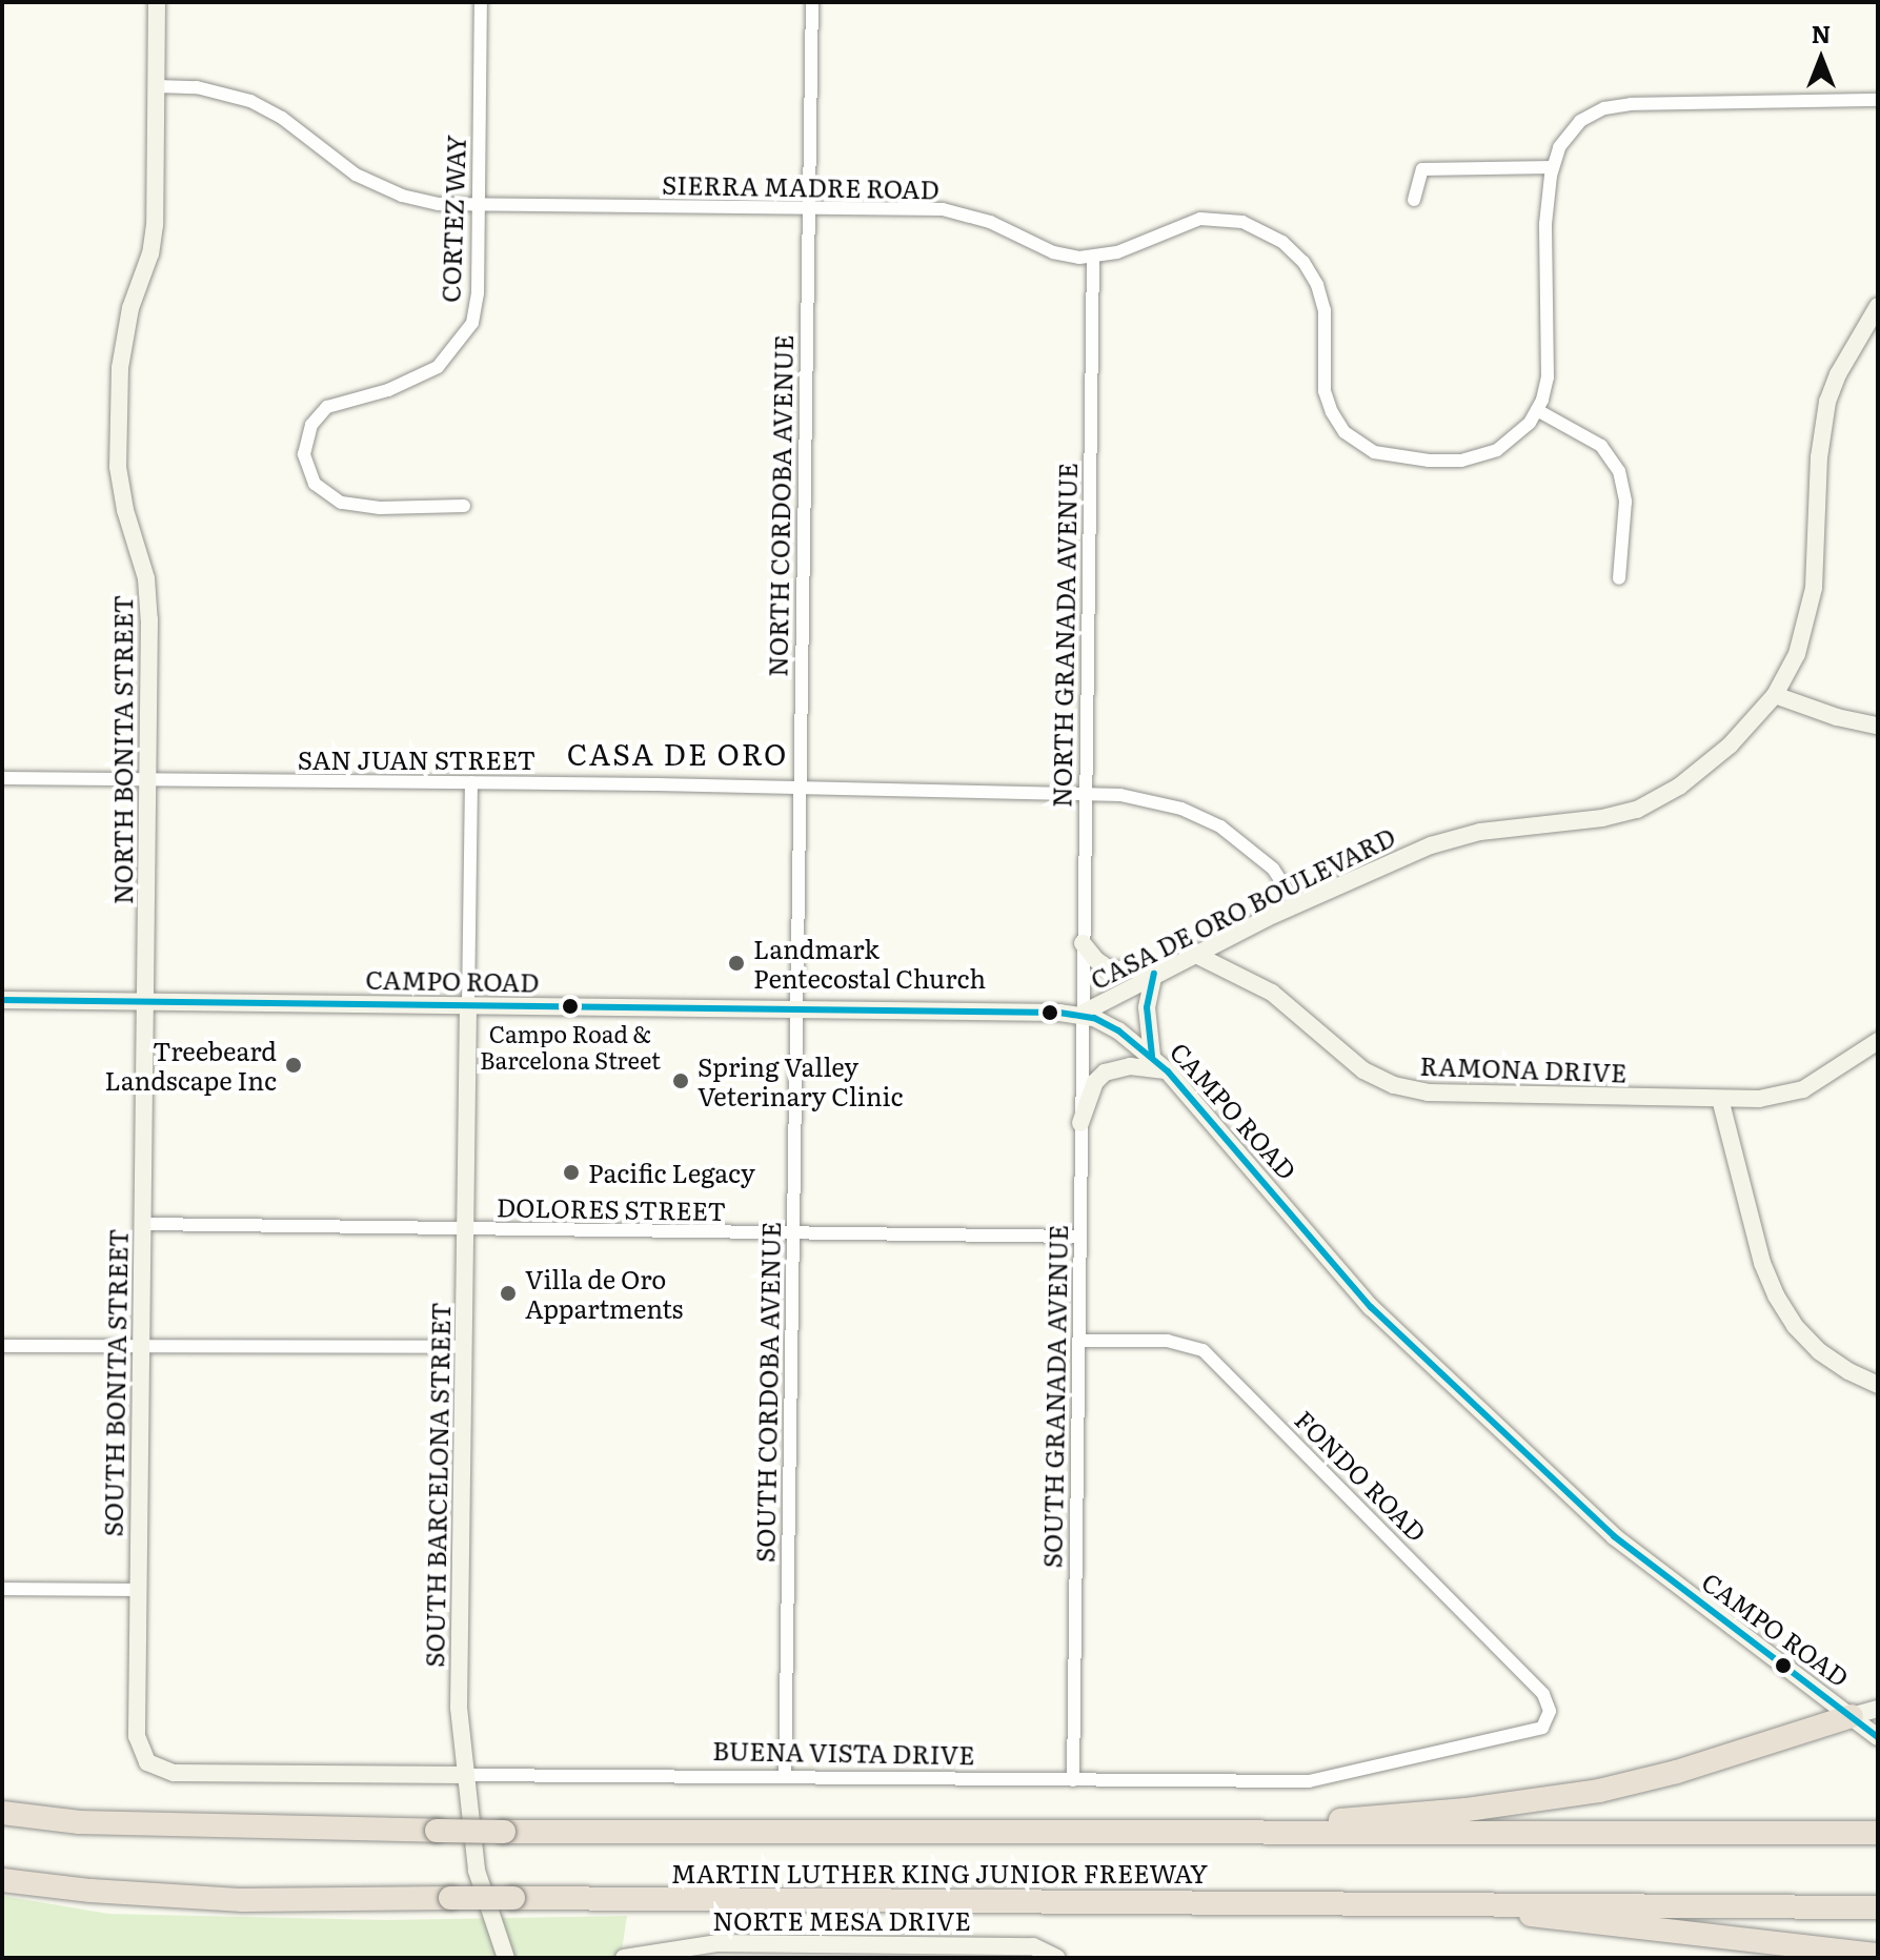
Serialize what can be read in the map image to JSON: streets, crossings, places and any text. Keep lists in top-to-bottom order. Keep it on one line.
{"streets":{"highway":["MARTIN LUTHER KING JUNIOR FREEWAY"],"street":["SIERRA MADRE ROAD","CORTEZ WAY","NORTH CORDOBA AVENUE","NORTH GRANADA AVENUE","NORTH BONITA STREET","SAN JUAN STREET","CASA DE ORO BOULEVARD","CAMPO ROAD","RAMONA DRIVE","DOLORES STREET","SOUTH BONITA STREET","SOUTH CORDOBA AVENUE","SOUTH GRANADA AVENUE","FONDO ROAD","SOUTH BARCELONA STREET","BUENA VISTA DRIVE","NORTE MESA DRIVE"]},"crossings":[["SIERRA MADRE ROAD","CORTEZ WAY"],["SIERRA MADRE ROAD","NORTH CORDOBA AVENUE"],["SIERRA MADRE ROAD","NORTH GRANADA AVENUE"],["SIERRA MADRE ROAD","NORTH BONITA STREET"],["NORTH CORDOBA AVENUE","SAN JUAN STREET"],["NORTH CORDOBA AVENUE","CAMPO ROAD"],["NORTH CORDOBA AVENUE","SOUTH CORDOBA AVENUE"],["NORTH GRANADA AVENUE","SAN JUAN STREET"],["NORTH GRANADA AVENUE","CASA DE ORO BOULEVARD"],["NORTH GRANADA AVENUE","CAMPO ROAD"],["NORTH GRANADA AVENUE","SOUTH GRANADA AVENUE"],["NORTH BONITA STREET","SAN JUAN STREET"],["NORTH BONITA STREET","CAMPO ROAD"],["NORTH BONITA STREET","SOUTH BONITA STREET"],["SAN JUAN STREET","CASA DE ORO BOULEVARD"],["CASA DE ORO BOULEVARD","CAMPO ROAD"],["CASA DE ORO BOULEVARD","RAMONA DRIVE"],["CASA DE ORO BOULEVARD","SOUTH GRANADA AVENUE"],["CAMPO ROAD","SOUTH BONITA STREET"],["CAMPO ROAD","SOUTH CORDOBA AVENUE"],["CAMPO ROAD","SOUTH GRANADA AVENUE"],["CAMPO ROAD","SOUTH BARCELONA STREET"],["DOLORES STREET","SOUTH BONITA STREET"],["DOLORES STREET","SOUTH CORDOBA AVENUE"],["DOLORES STREET","SOUTH GRANADA AVENUE"],["DOLORES STREET","SOUTH BARCELONA STREET"],["SOUTH BONITA STREET","BUENA VISTA DRIVE"],["SOUTH CORDOBA AVENUE","BUENA VISTA DRIVE"],["SOUTH GRANADA AVENUE","FONDO ROAD"],["SOUTH GRANADA AVENUE","BUENA VISTA DRIVE"],["FONDO ROAD","BUENA VISTA DRIVE"],["SOUTH BARCELONA STREET","BUENA VISTA DRIVE"]],"districts":["CASA DE ORO"],"places":["Landmark Pentecostal Church","Campo Road & Barcelona Street","Treebeard Landscape Inc","Spring Valley Veterinary Clinic","Pacific Legacy","Villa de Oro Appartments"],"north":"top"}
